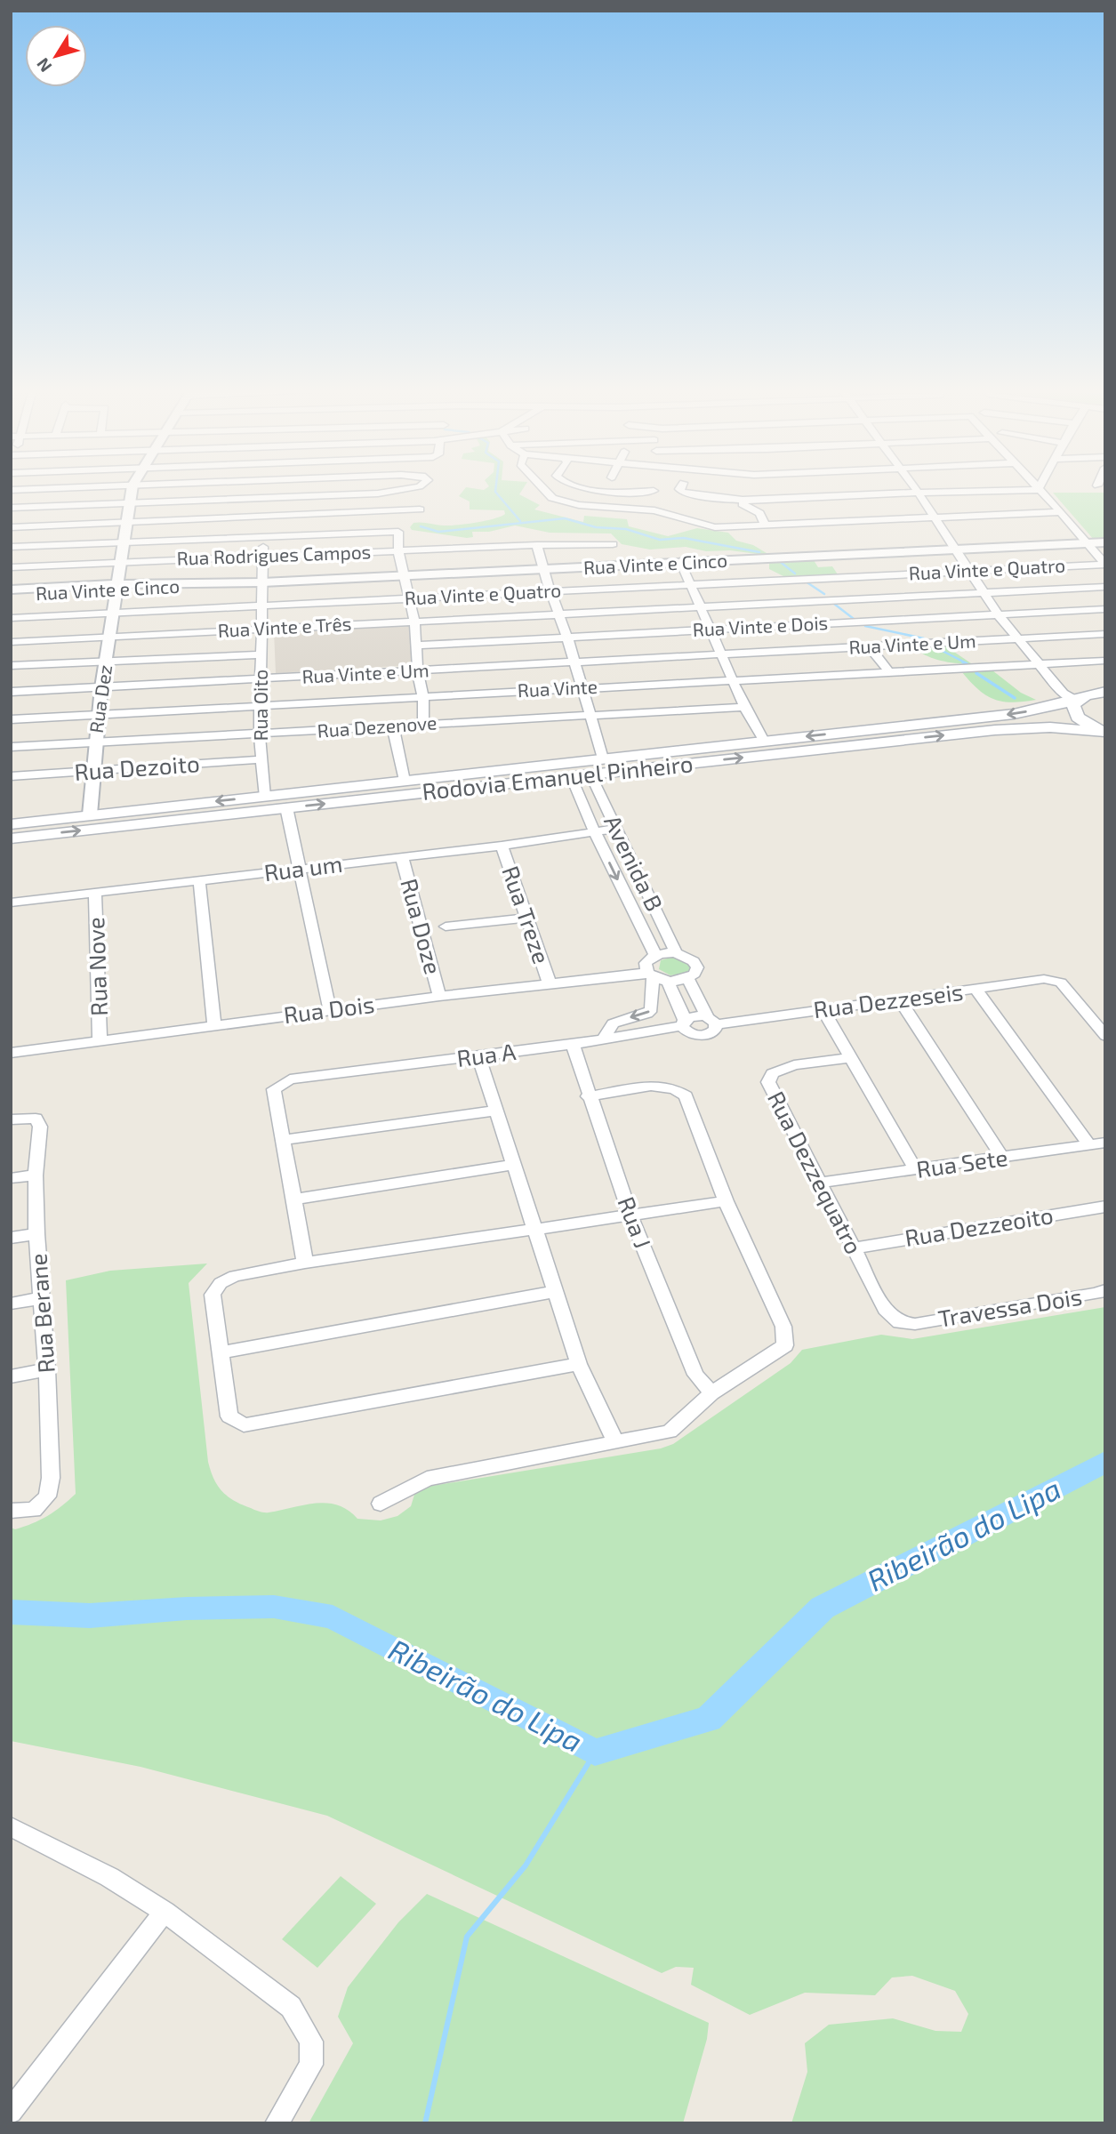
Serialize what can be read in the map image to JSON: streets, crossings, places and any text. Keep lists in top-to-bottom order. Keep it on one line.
{"streets":{"main road":["Rodovia Emanuel Pinheiro"],"street":["Rua Rodrigues Campos","Rua Vinte e Cinco","Rua Vinte e Quatro","Rua Vinte e Dois","Rua Vinte e Três","Rua Vinte e Um","Rua Vinte","Rua Dez","Rua Oito","Rua Dezenove","Rua Dezoito","Avenida B","Rua um","Rua Treze","Rua Doze","Rua Nove","Rua Dezzeseis","Rua Dois","Rua A","Rua Sete","Rua Dezzequatro","Rua J","Rua Dezzeoito","Travessa Dois","Rua Berane"]},"crossings":[["Rua Rodrigues Campos","Rua Dez"],["Rua Rodrigues Campos","Rua Oito"],["Rua Vinte e Cinco","Rua Dez"],["Rua Vinte e Cinco","Rua Oito"],["Rua Vinte e Quatro","Rua Dez"],["Rua Vinte e Quatro","Rua Oito"],["Rua Vinte e Três","Rua Dez"],["Rua Vinte e Três","Rua Oito"],["Rua Vinte e Um","Rua Dez"],["Rua Vinte e Um","Rua Oito"],["Rua Vinte","Rua Dez"],["Rua Vinte","Rua Oito"],["Rua Dez","Rua Dezenove"],["Rua Dez","Rua Dezoito"],["Rua Dez","Rodovia Emanuel Pinheiro"],["Rua Oito","Rua Dezenove"],["Rua Oito","Rua Dezoito"],["Rua Oito","Rodovia Emanuel Pinheiro"],["Rodovia Emanuel Pinheiro","Avenida B"],["Avenida B","Rua um"],["Rua um","Rua Treze"],["Rua um","Rua Doze"],["Rua um","Rua Nove"],["Rua Treze","Rua Dois"],["Rua Doze","Rua Dois"],["Rua Nove","Rua Dois"],["Rua Dezzeseis","Rua A"],["Rua A","Rua J"],["Rua Sete","Rua Dezzequatro"],["Rua Dezzequatro","Rua Dezzeoito"],["Rua Dezzequatro","Travessa Dois"]],"water":["Ribeirão do Lipa"],"north":"bottom left"}
